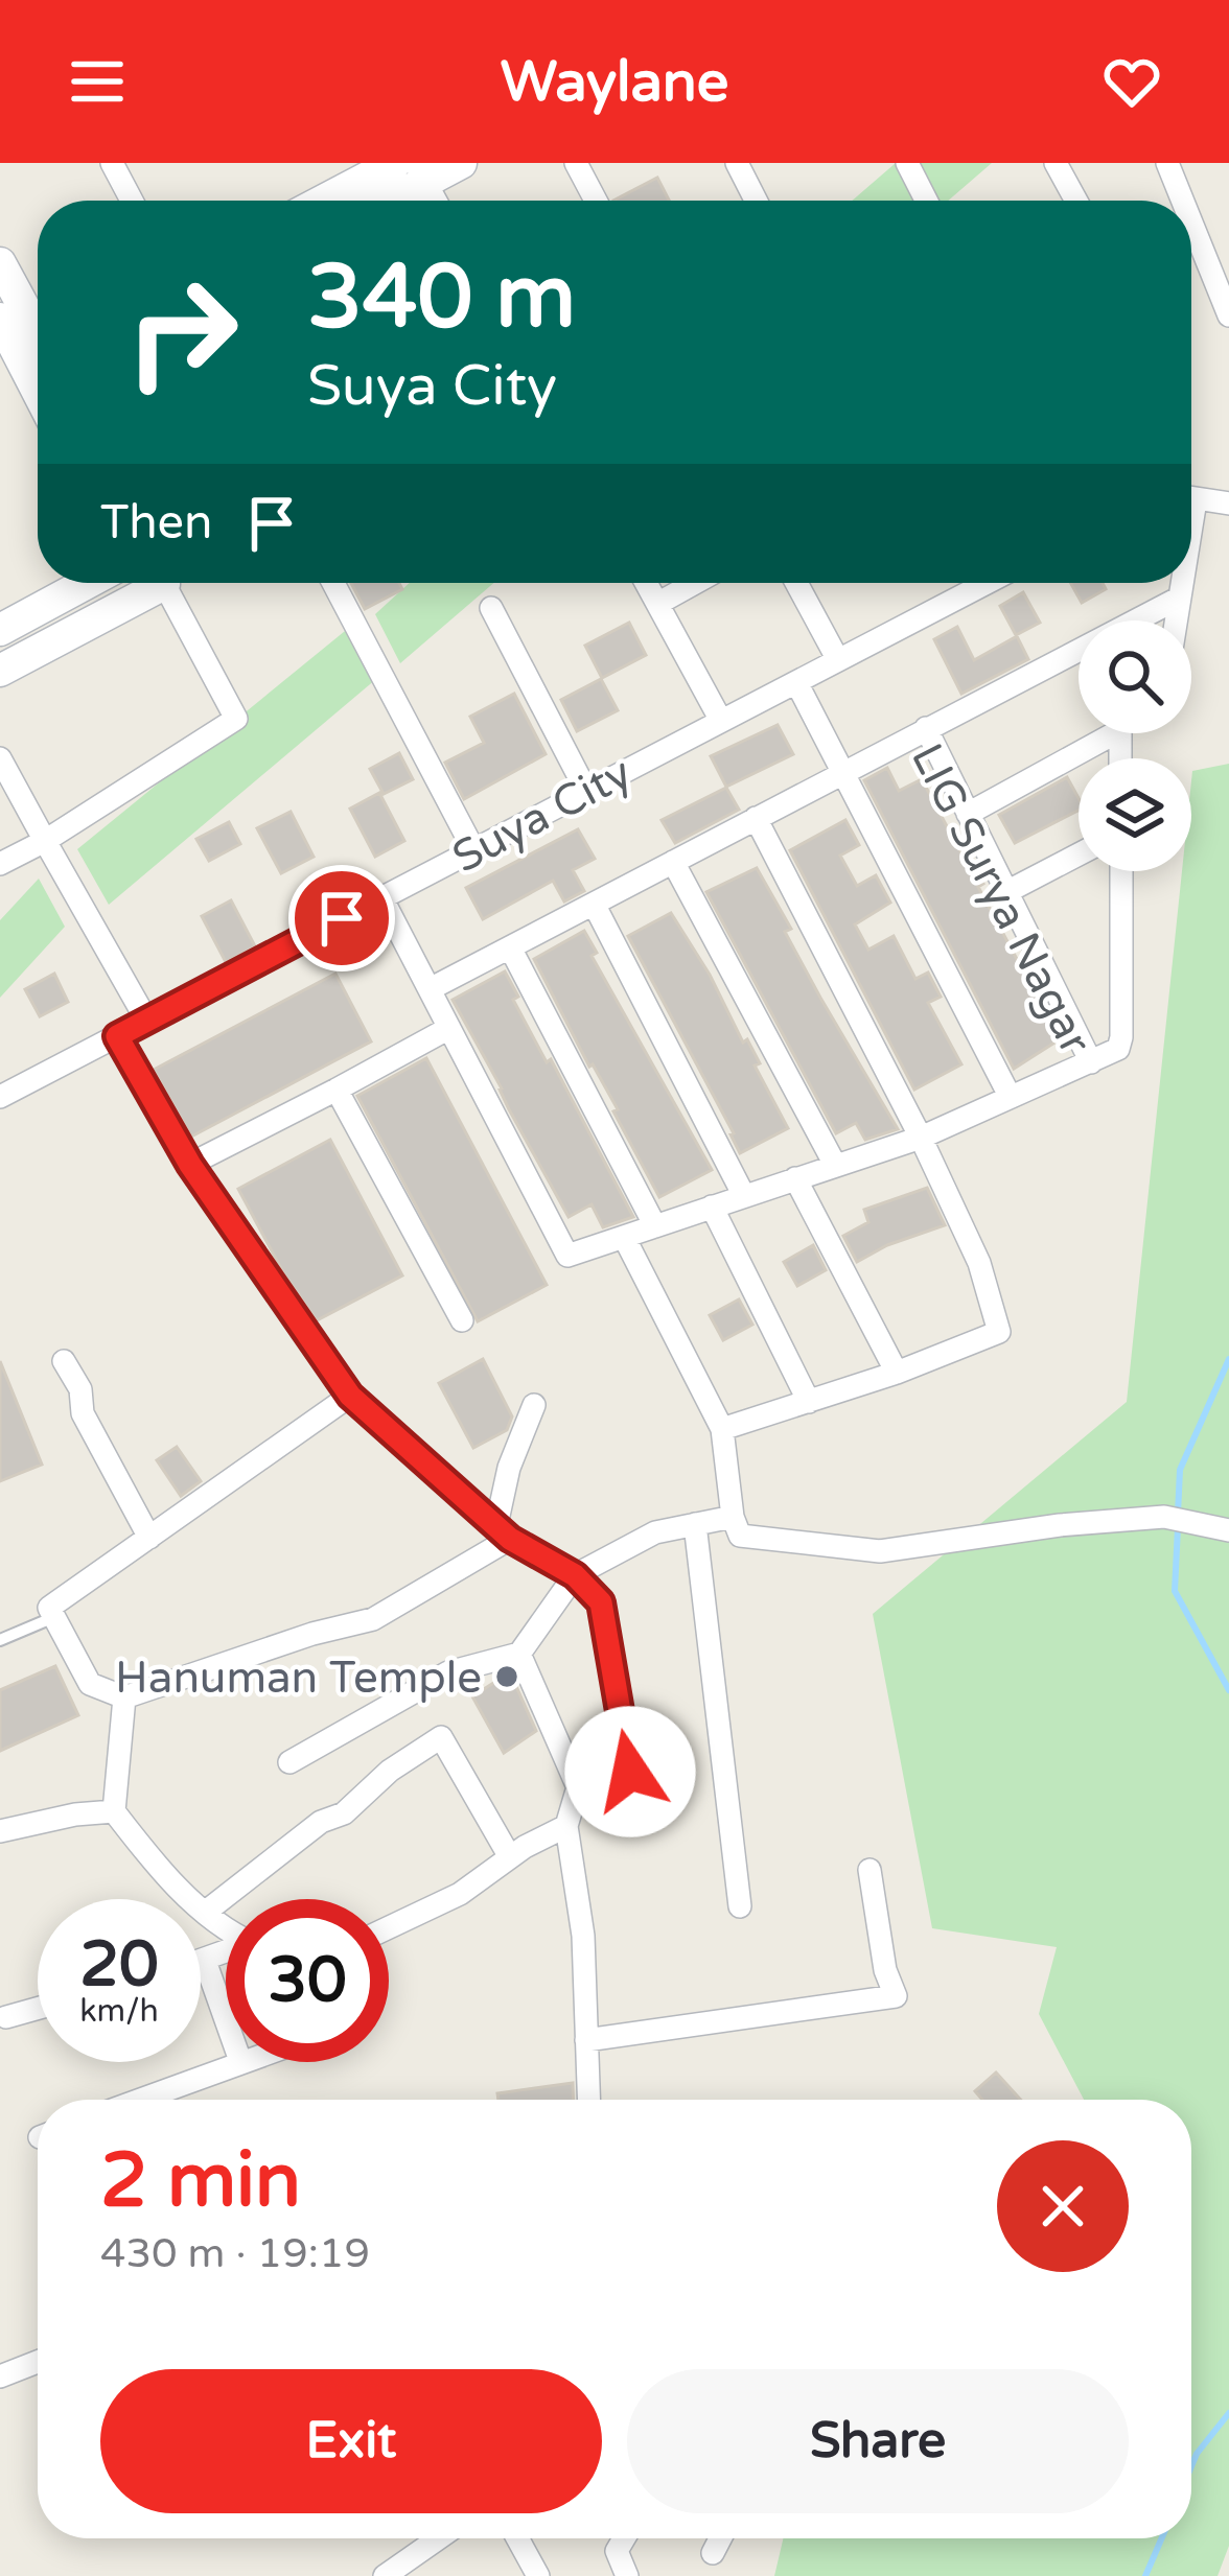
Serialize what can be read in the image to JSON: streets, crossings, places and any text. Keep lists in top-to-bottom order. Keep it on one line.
{"streets":{"street":["Suya City","LIG Surya Nagar"]},"crossings":[["Suya City","LIG Surya Nagar"]],"places":["Hanuman Temple"],"page":{"header":"Waylane","turn":["340 m","Suya City"],"then":"Then","speed":"20 km/h","limit":"30","heading":["2 min","430 m · 19:19"],"buttons":["Exit","Share"]}}
